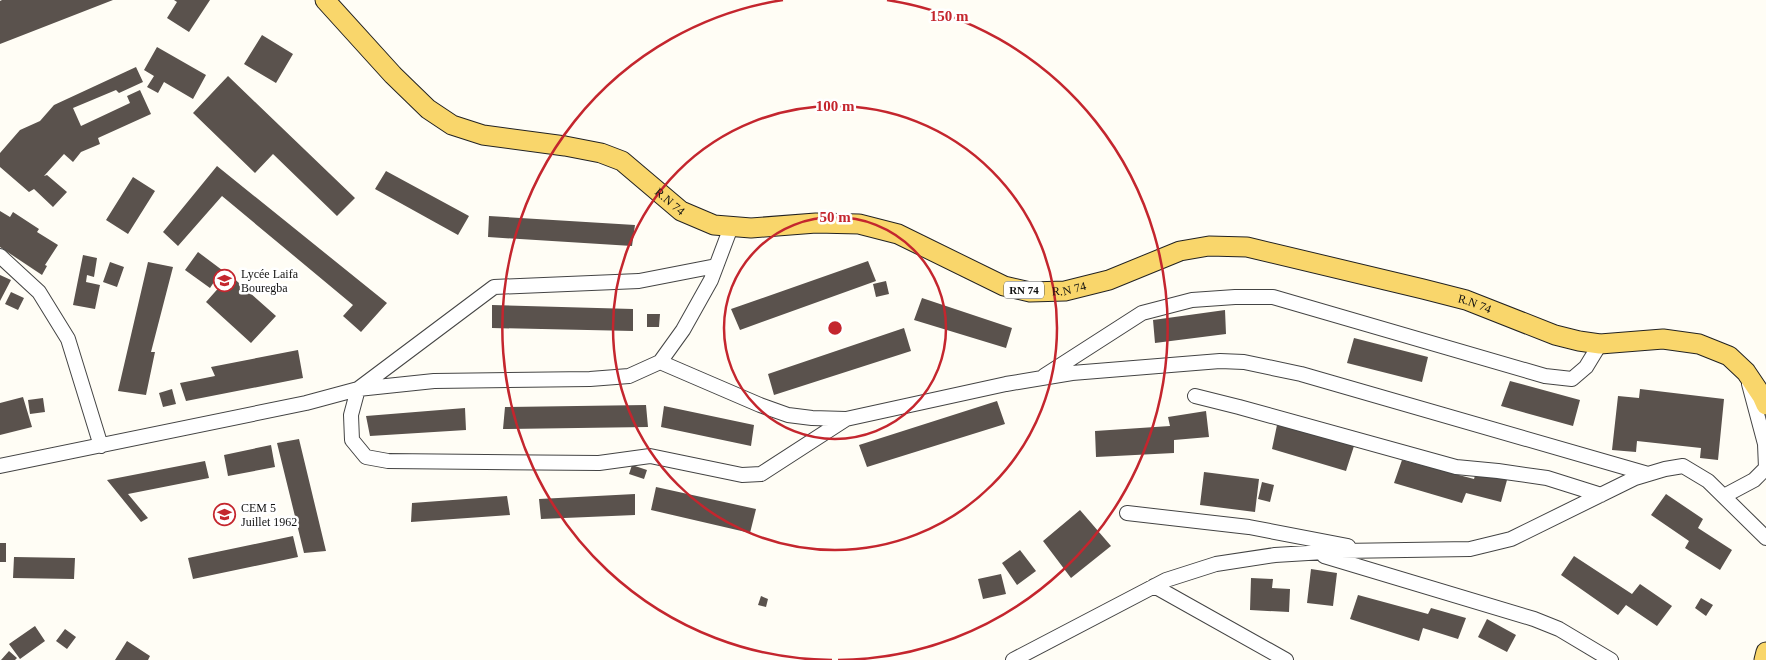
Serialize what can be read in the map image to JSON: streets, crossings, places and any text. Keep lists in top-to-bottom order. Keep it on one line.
{"streets":{"main road":["R.N 74","RN 74"]},"places":{"school or university":["Lycée Laifa Bouregba","CEM 5 Juillet 1962"]},"rings":["150 m","100 m","50 m"]}
